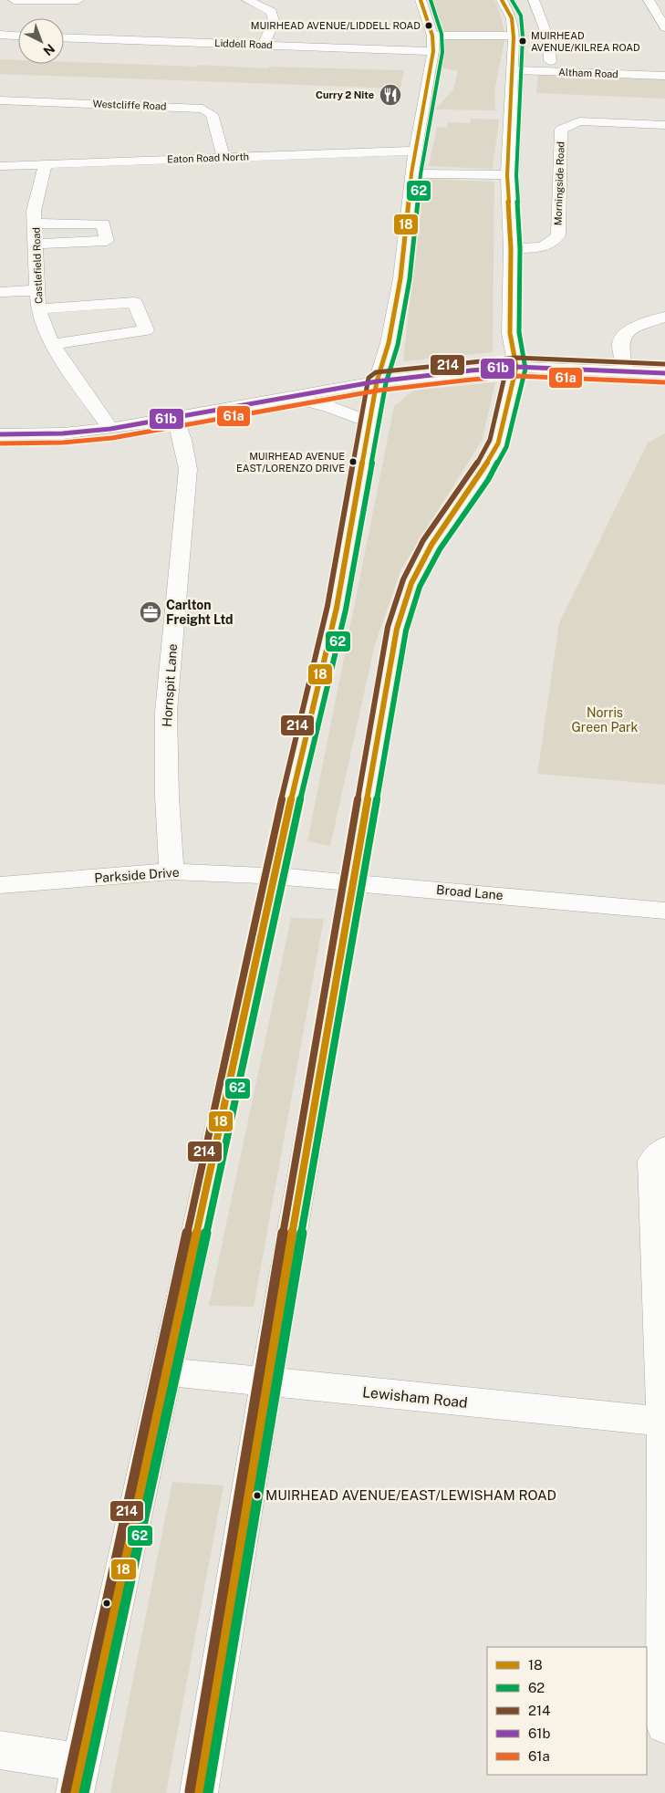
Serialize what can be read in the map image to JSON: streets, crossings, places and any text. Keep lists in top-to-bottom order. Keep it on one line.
{"streets":{"street":["Liddell Road","Altham Road","Westcliffe Road","Eaton Road North","Morningside Road","Castlefield Road","Hornspit Lane","Parkside Drive","Broad Lane","Lewisham Road"]},"crossings":[["Westcliffe Road","Eaton Road North"],["Eaton Road North","Castlefield Road"],["Hornspit Lane","Parkside Drive"],["Parkside Drive","Broad Lane"]],"parks":["Norris Green Park"],"places":{"other":["MUIRHEAD AVENUE/LIDDELL ROAD","MUIRHEAD AVENUE/KILREA ROAD","MUIRHEAD AVENUE EAST/LORENZO DRIVE","MUIRHEAD AVENUE/EAST/LEWISHAM ROAD"],"restaurant":["Curry 2 Nite"],"office":["Carlton Freight Ltd"]},"lines":["transit line 18","transit line 62","transit line 214","transit line 61b","transit line 61a"],"legend":["18","62","214","61b","61a"],"north":"bottom right"}
